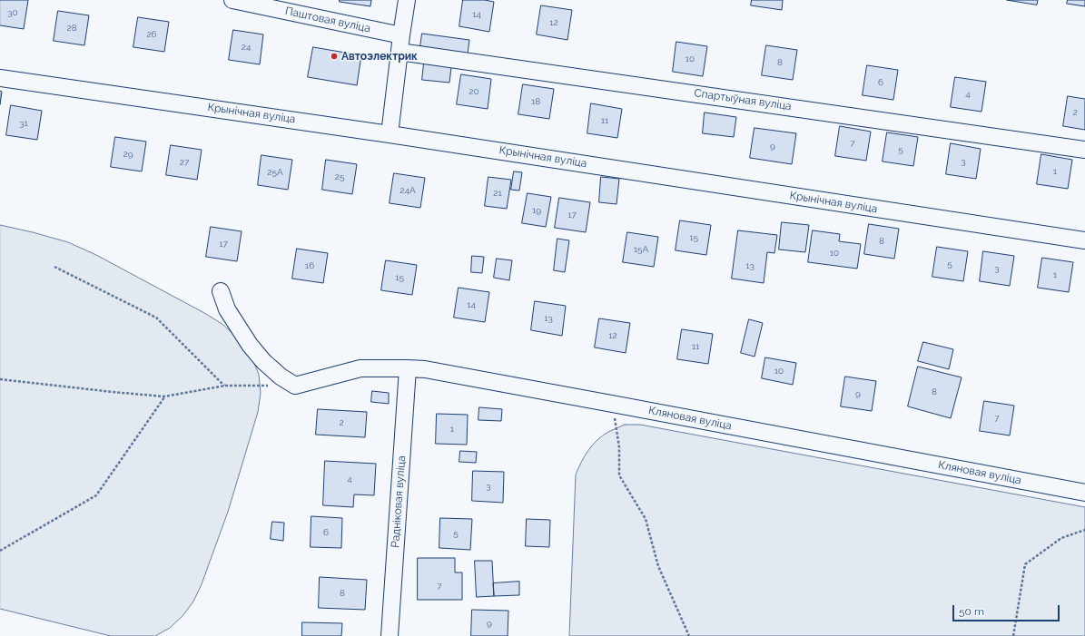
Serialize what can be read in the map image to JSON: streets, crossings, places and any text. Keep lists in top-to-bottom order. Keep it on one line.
{"streets":{"street":["Паштовая вуліца","Спартыўная вуліца","Крынічная вуліца","Кляновая вуліца","Радніковая вуліца"]},"crossings":[["Кляновая вуліца","Радніковая вуліца"]],"places":["Автоэлектрик"],"house_numbers":["30","14","12","28","26","24","10","8","6","20","4","18","2","11","31","7","9","5","29","3","27","1","25А","25","24А","21","19","17","15","8","17","15А","10","5","16","13","3","1","15","14","13","12","11","10","8","9","7","2","1","4","3","6","5","7","8","9"],"scale_bar":"50 m"}
